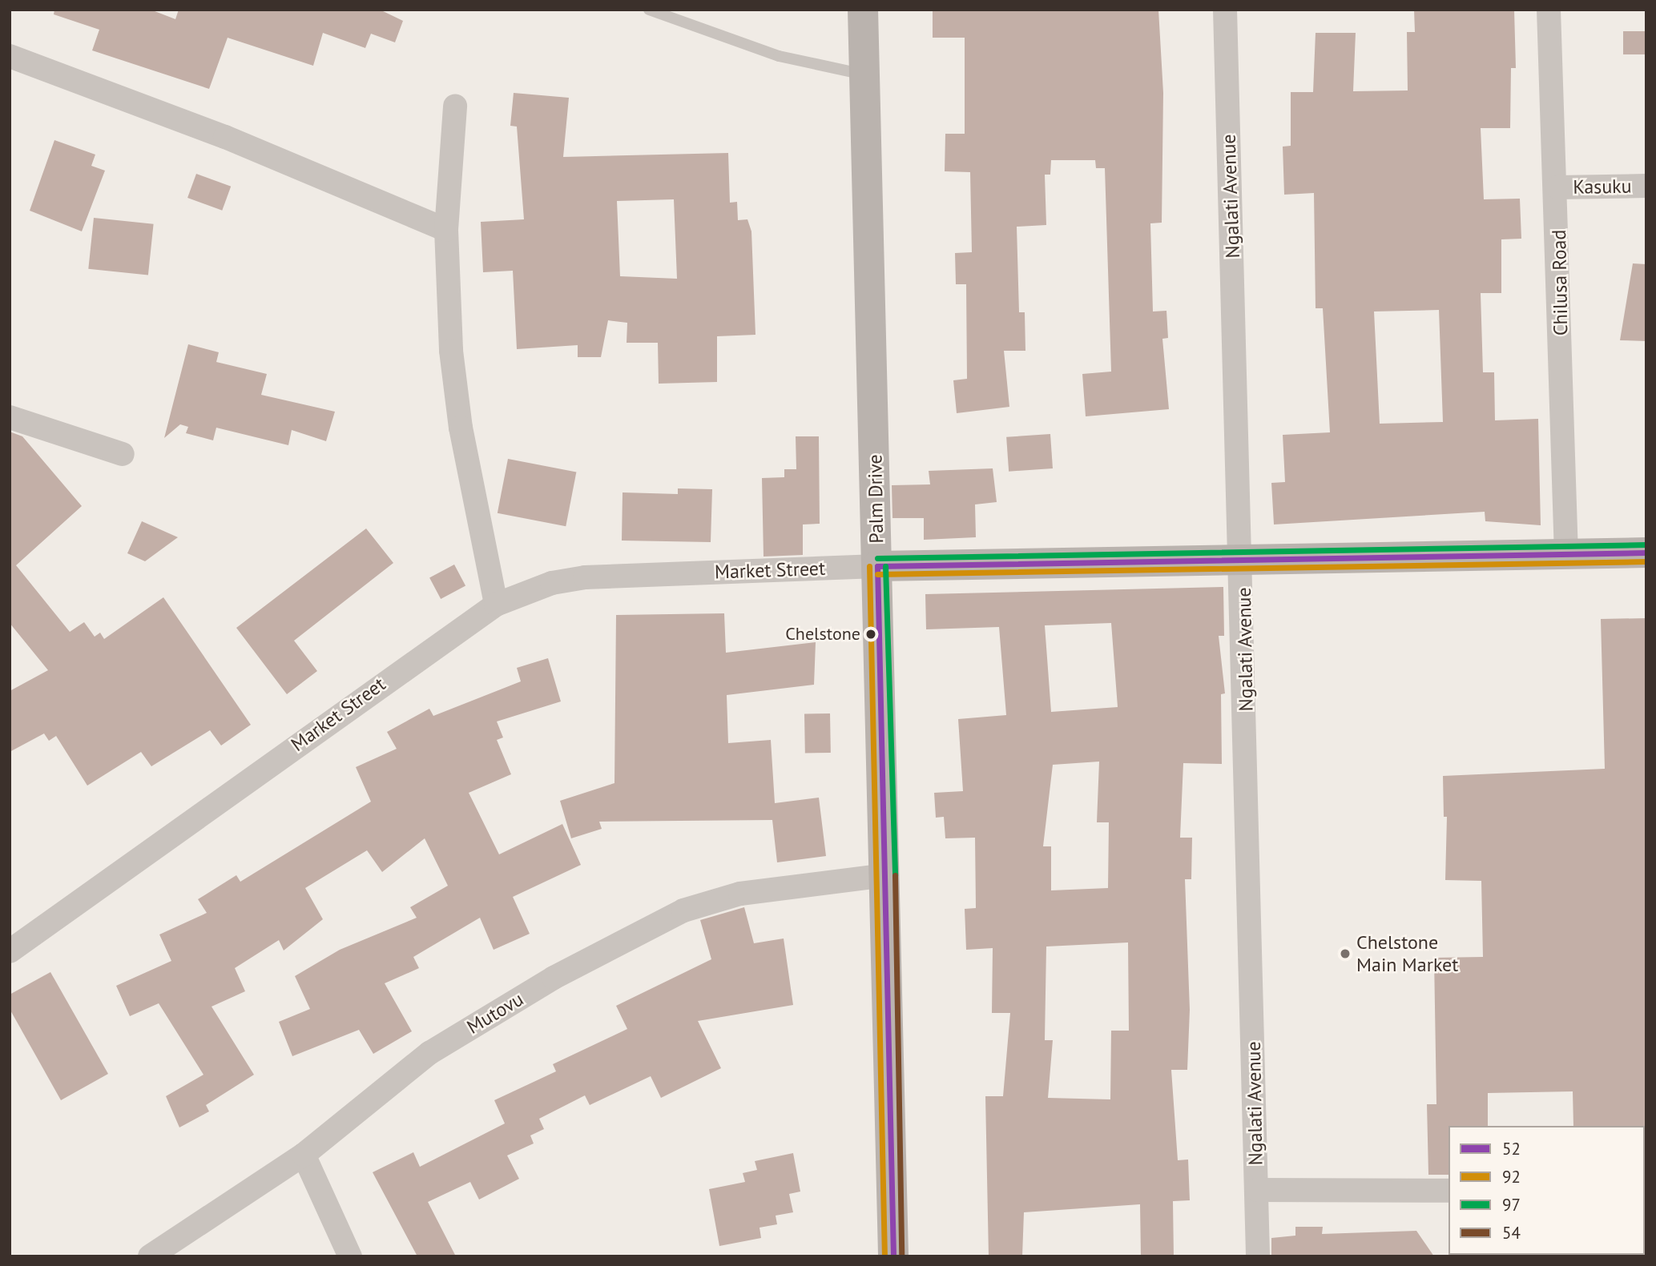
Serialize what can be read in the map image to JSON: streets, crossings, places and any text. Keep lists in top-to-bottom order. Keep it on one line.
{"streets":{"street":["Kasuku","Ngalati Avenue","Chilusa Road","Palm Drive","Market Street","Mutovu"]},"crossings":[["Kasuku","Chilusa Road"],["Ngalati Avenue","Market Street"],["Chilusa Road","Market Street"],["Palm Drive","Market Street"],["Palm Drive","Mutovu"]],"places":["Chelstone","Chelstone Main Market"],"lines":["transit line 97","transit line 52","transit line 92","transit line 54"],"legend":["52","92","97","54"]}
